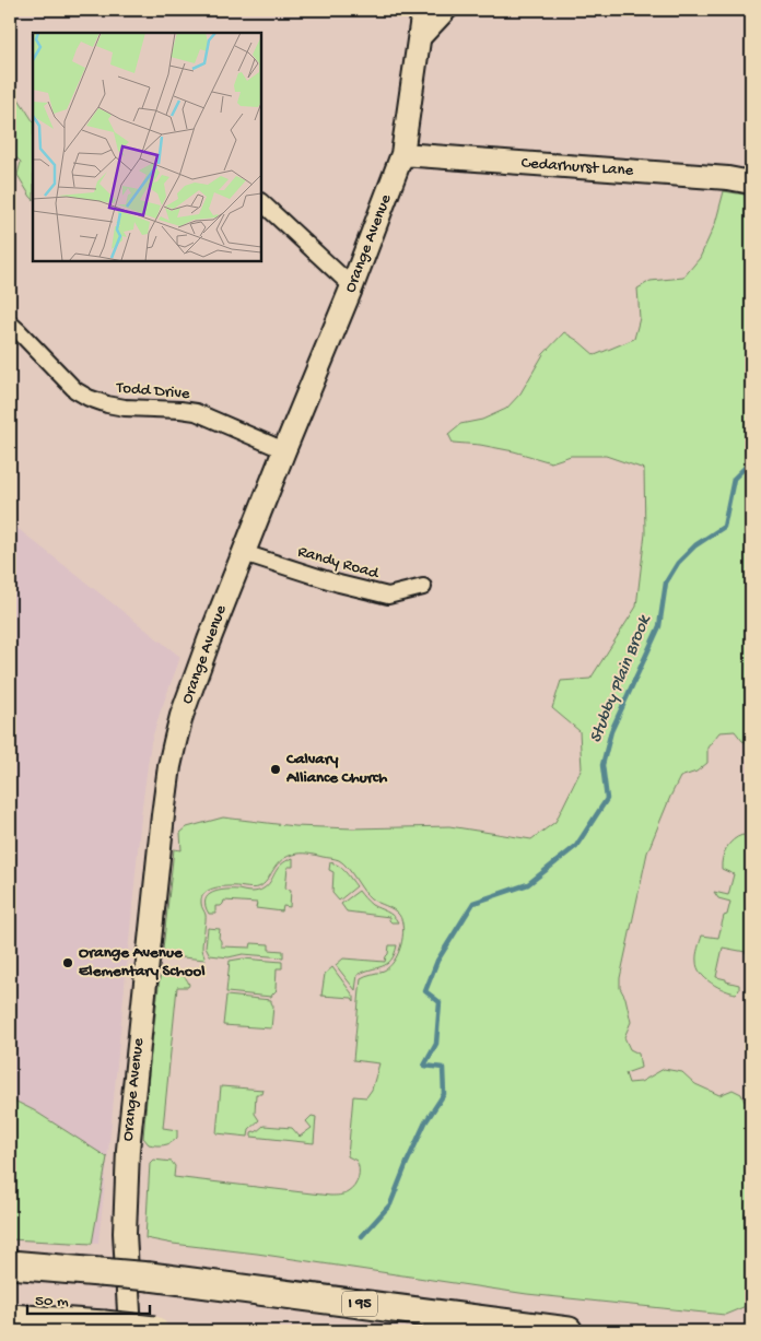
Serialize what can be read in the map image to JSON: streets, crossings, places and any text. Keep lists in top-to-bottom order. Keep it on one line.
{"streets":{"highway":["I 95"],"main road":["Cedarhurst Lane","Orange Avenue"],"street":["Todd Drive","Randy Road"]},"crossings":[["Cedarhurst Lane","Orange Avenue"],["Orange Avenue","Todd Drive"],["Orange Avenue","Randy Road"]],"water":["Stubby Plain Brook"],"places":["Calvary Alliance Church","Orange Avenue Elementary School"],"scale_bar":"50 m"}
